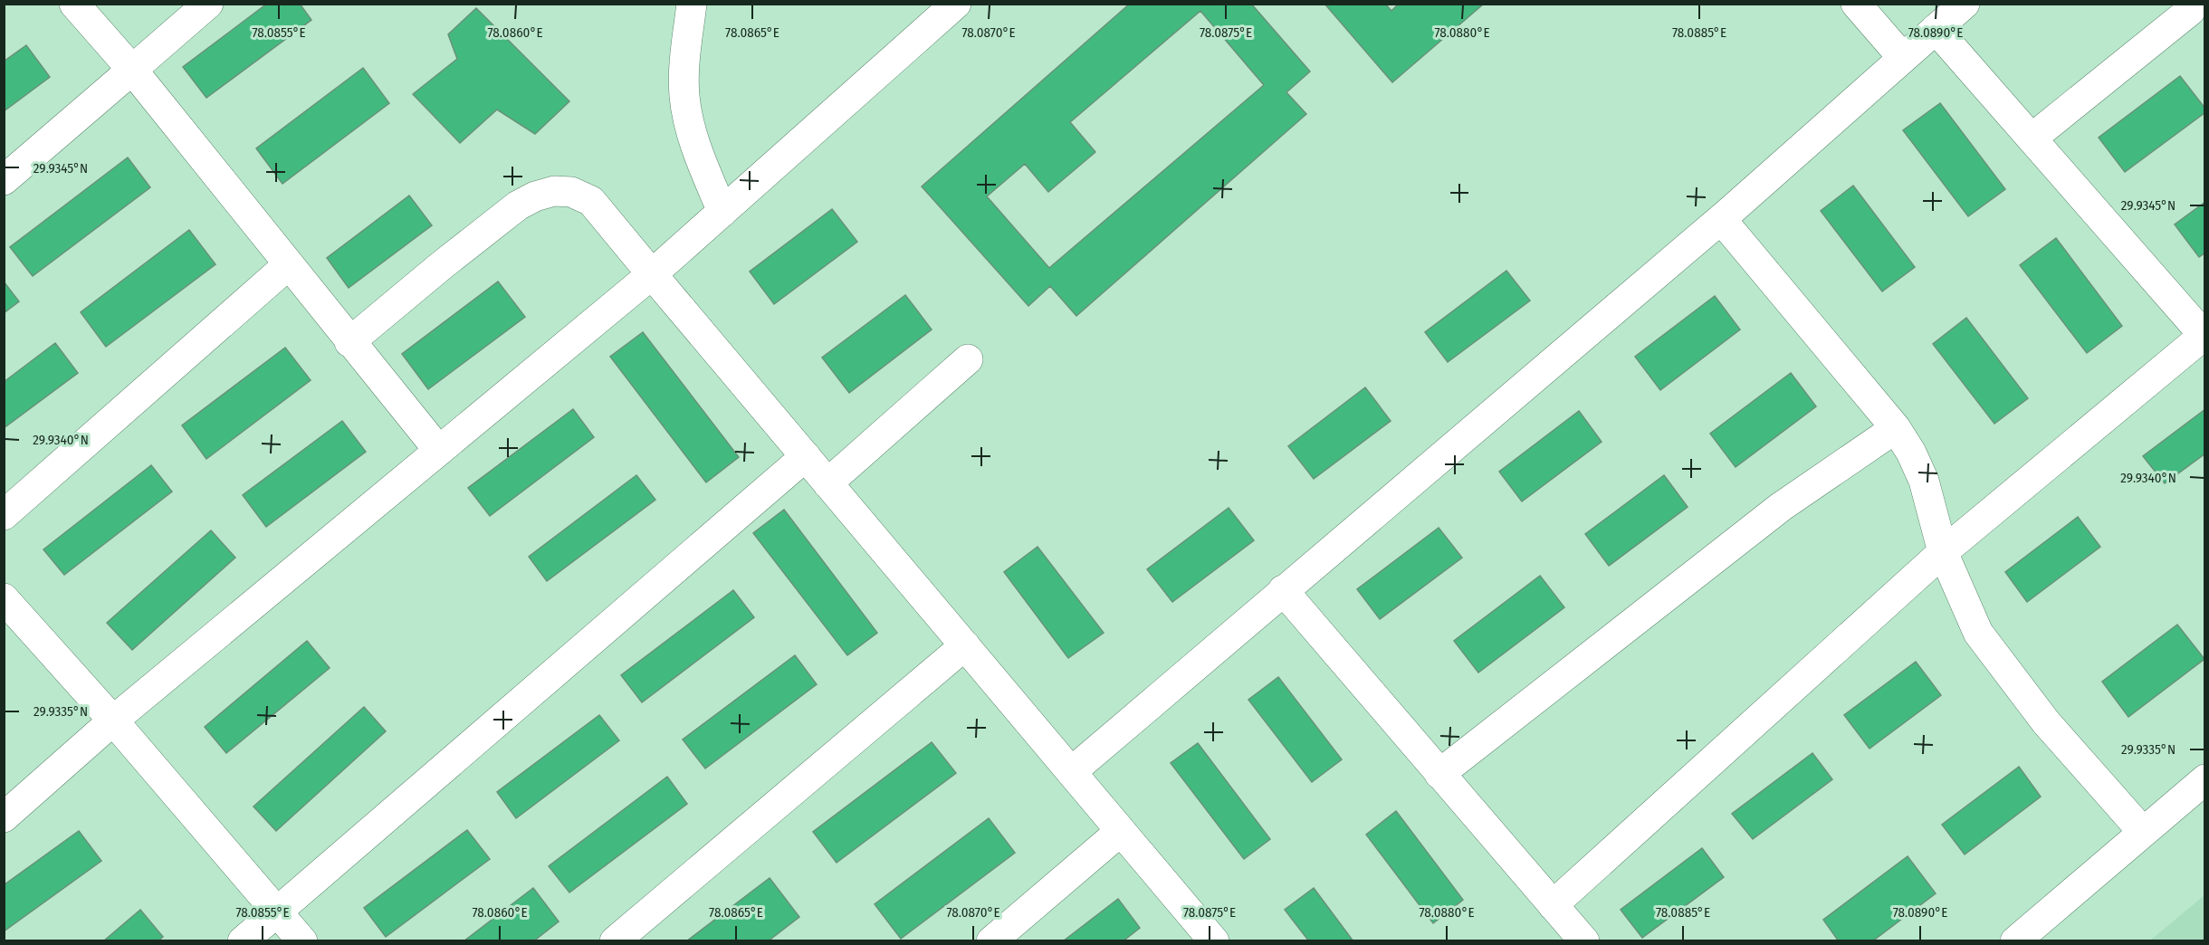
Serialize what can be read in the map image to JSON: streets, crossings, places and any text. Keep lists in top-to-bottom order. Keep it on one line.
{"coordinates":["78.0855°E","78.0860°E","78.0865°E","78.0870°E","78.0875°E","78.0880°E","78.0885°E","78.0890°E","29.9345°N","29.9340°N","29.9335°N"]}
